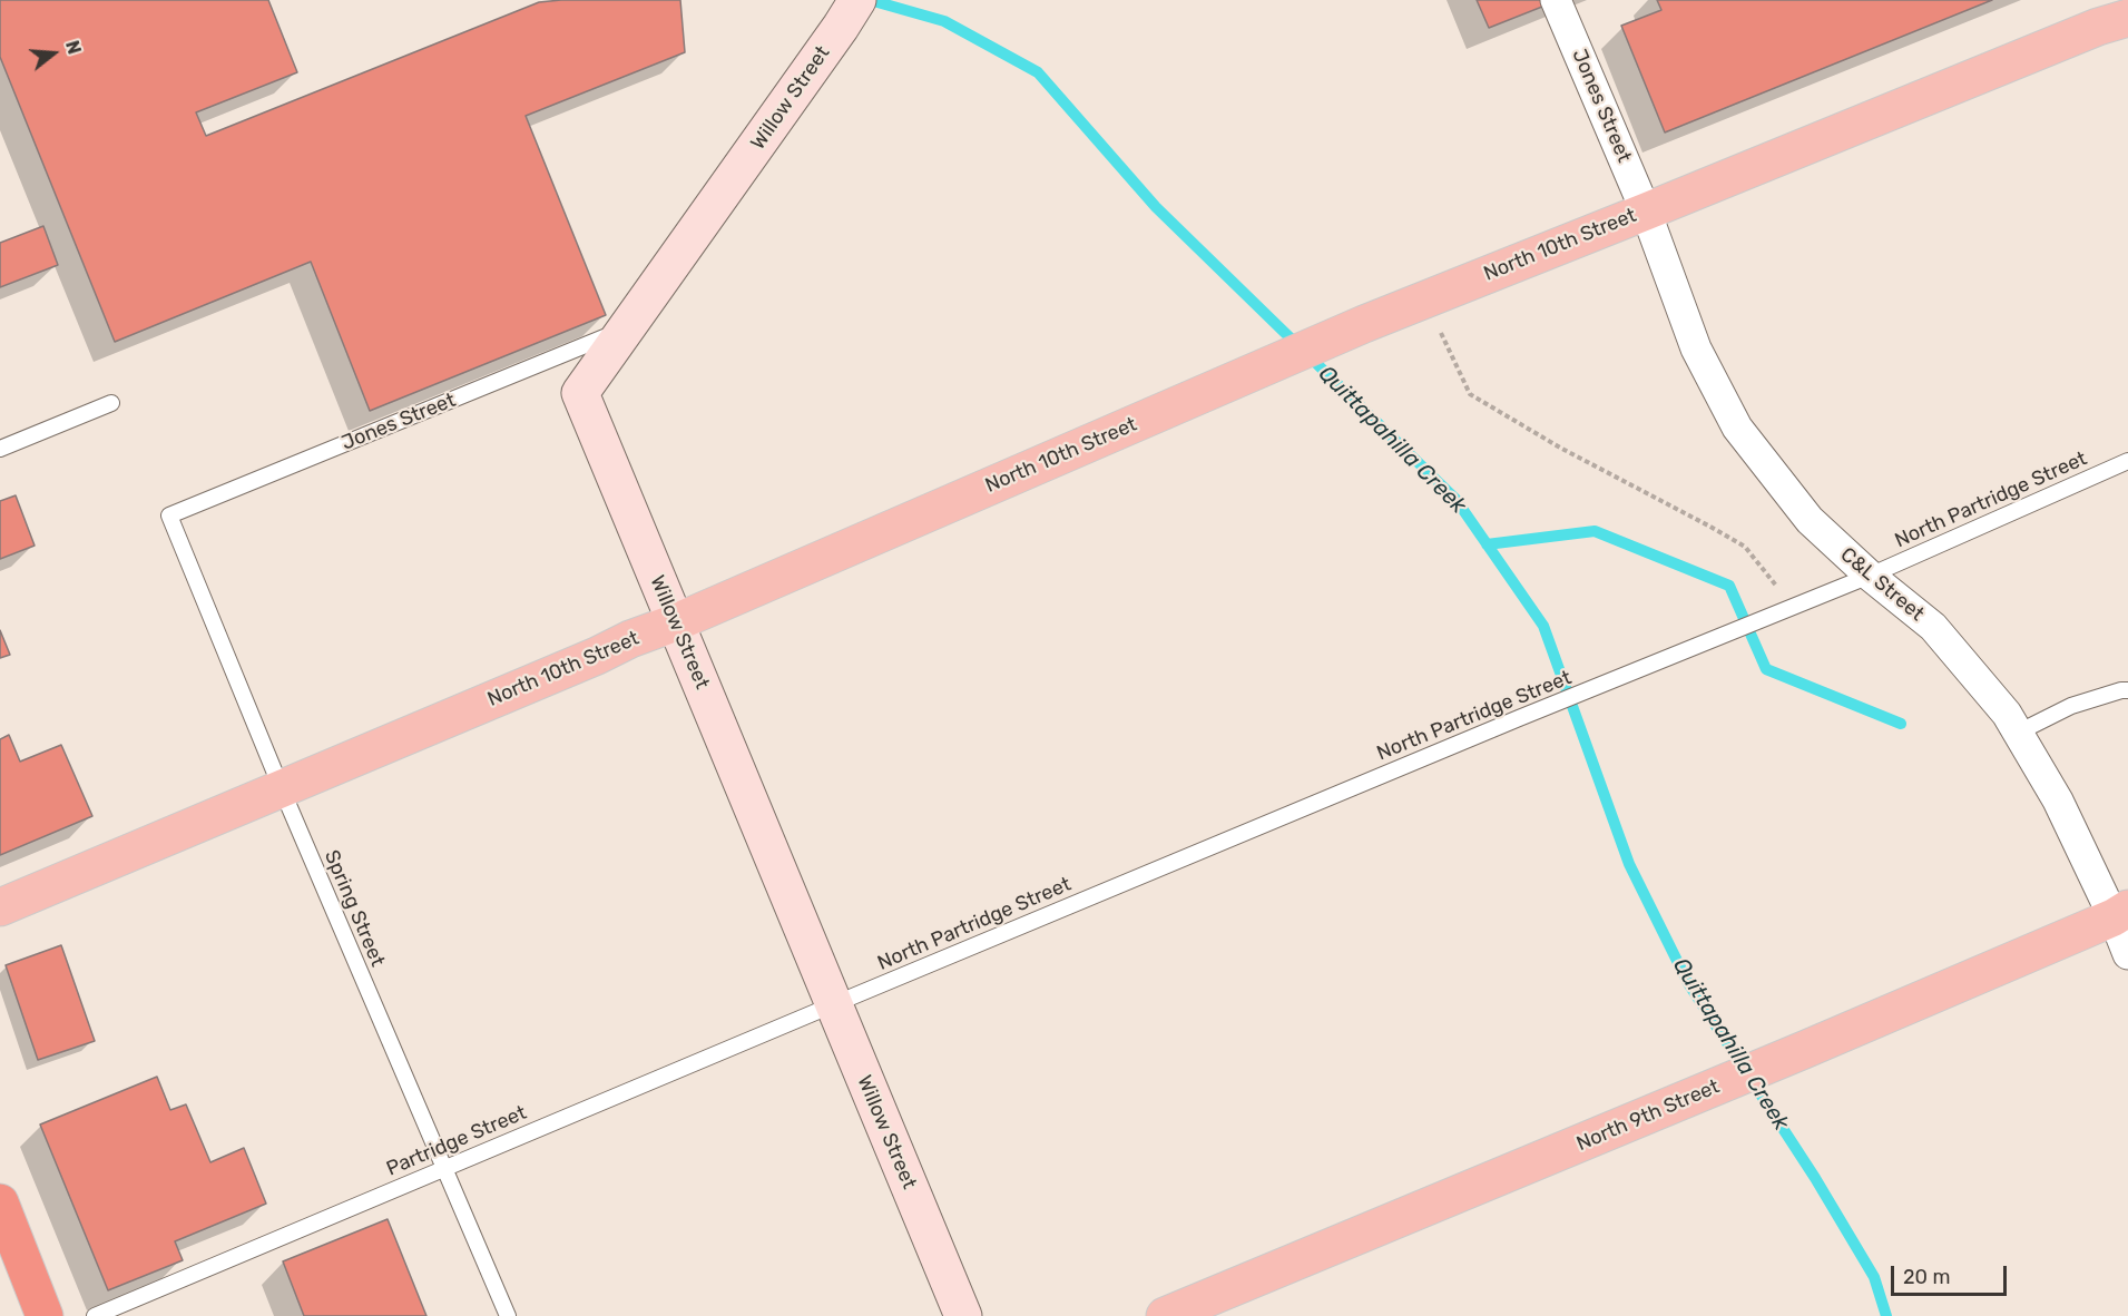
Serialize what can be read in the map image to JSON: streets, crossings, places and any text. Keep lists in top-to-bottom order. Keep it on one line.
{"streets":{"main road":["North 10th Street","North 9th Street"],"street":["Willow Street","Jones Street","C&L Street"],"lane":["North Partridge Street","Spring Street","Partridge Street"]},"crossings":[["Willow Street","Jones Street"],["Willow Street","North 10th Street"],["Willow Street","North Partridge Street"],["Willow Street","Partridge Street"],["Jones Street","North 10th Street"],["Jones Street","C&L Street"],["Jones Street","Spring Street"],["North 10th Street","C&L Street"],["North 10th Street","Spring Street"],["North Partridge Street","C&L Street"],["North Partridge Street","Partridge Street"],["C&L Street","North 9th Street"],["Spring Street","Partridge Street"]],"water":["Quittapahilla Creek"],"scale_bar":"20 m","north":"right"}
